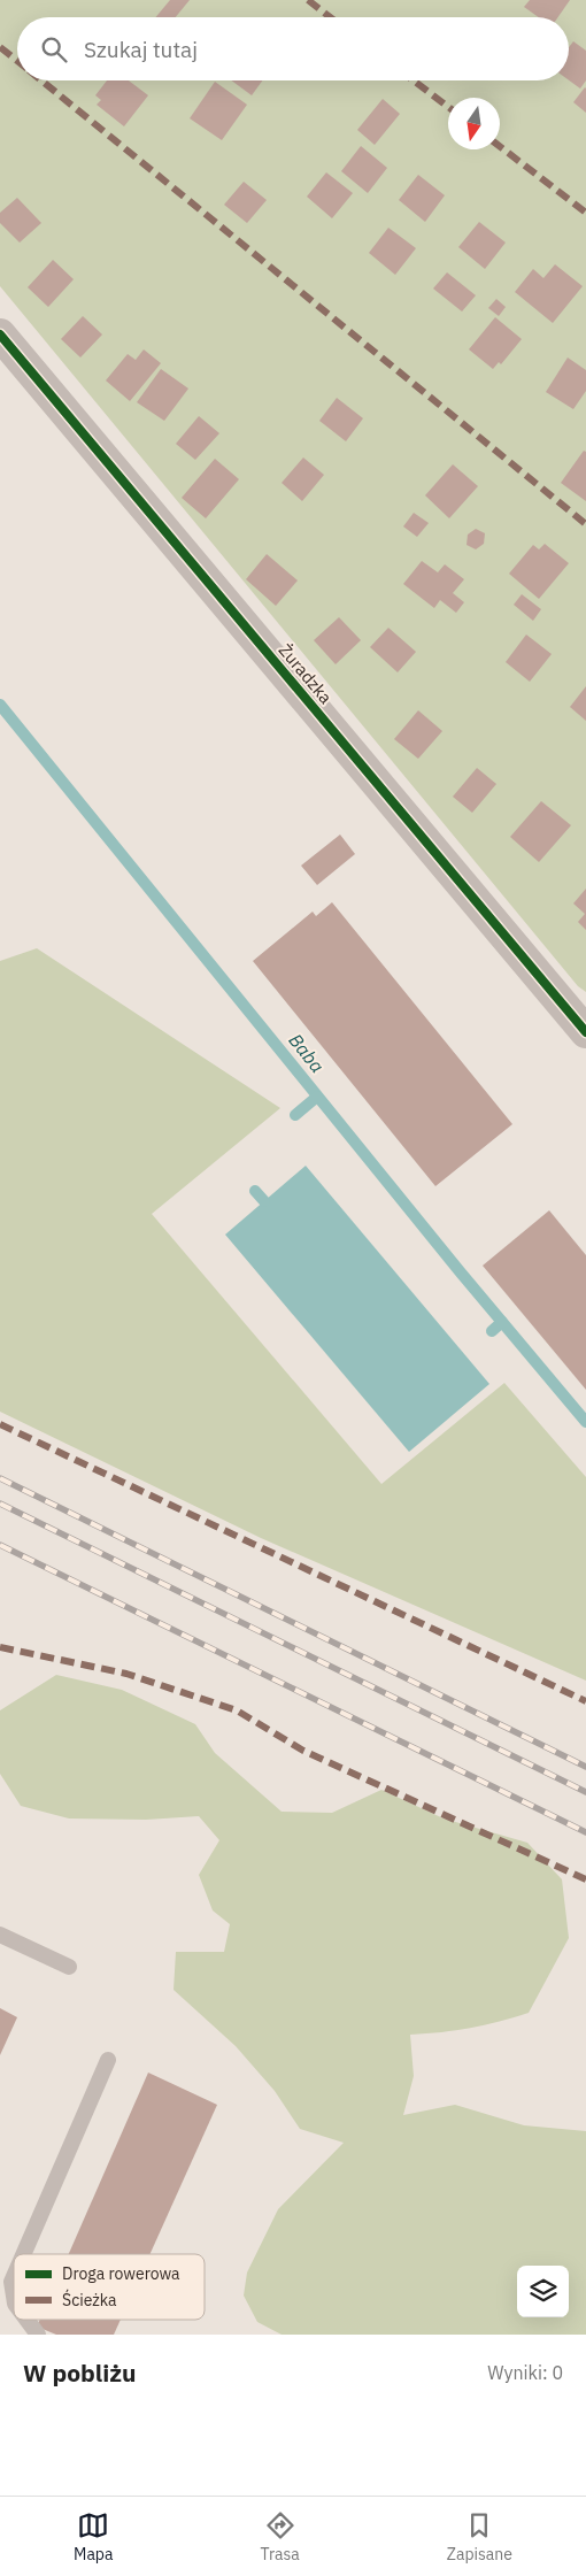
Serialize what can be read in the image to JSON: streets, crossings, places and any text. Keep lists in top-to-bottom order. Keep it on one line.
{"streets":{"street":["Żuradzka"]},"water":["Baba"],"legend":["Droga rowerowa","Ścieżka"],"north":"bottom","page":{"search":"Szukaj tutaj","heading":["W pobliżu","Wyniki: 0"],"nav":["Mapa","Trasa","Zapisane"]}}
